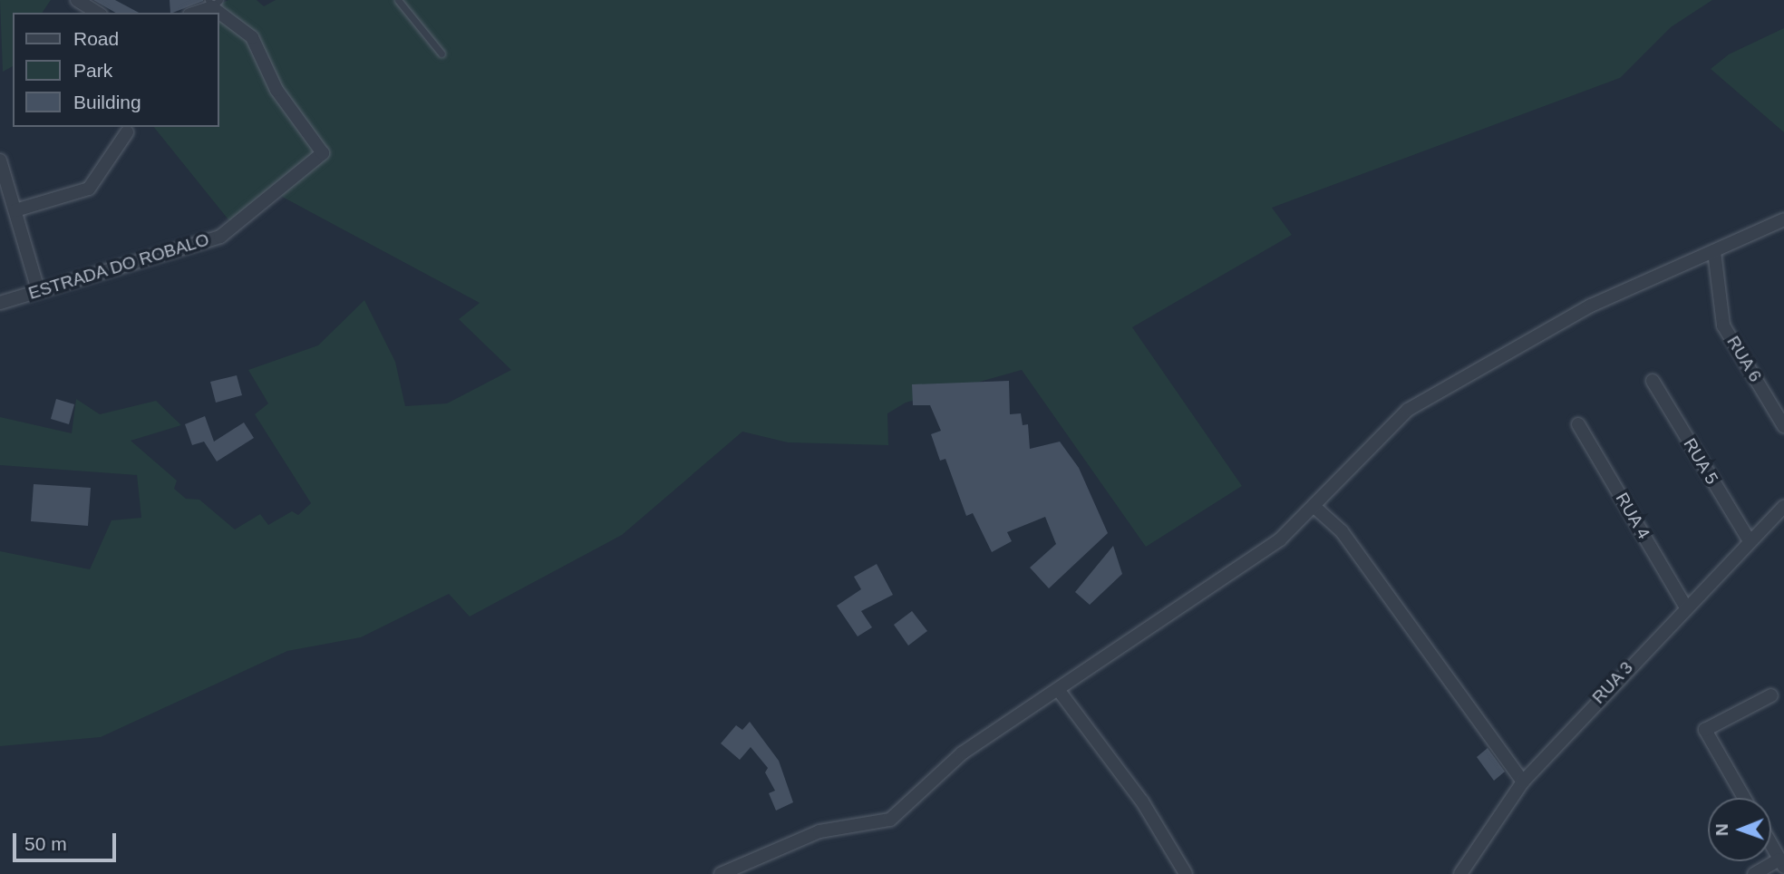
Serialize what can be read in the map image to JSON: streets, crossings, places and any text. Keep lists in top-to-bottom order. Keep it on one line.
{"streets":{"street":["ESTRADA DO ROBALO","RUA 6","RUA 5","RUA 4","RUA 3"]},"crossings":[["RUA 5","RUA 3"],["RUA 4","RUA 3"]],"legend":["Road","Park","Building"],"scale_bar":"50 m","north":"left"}
